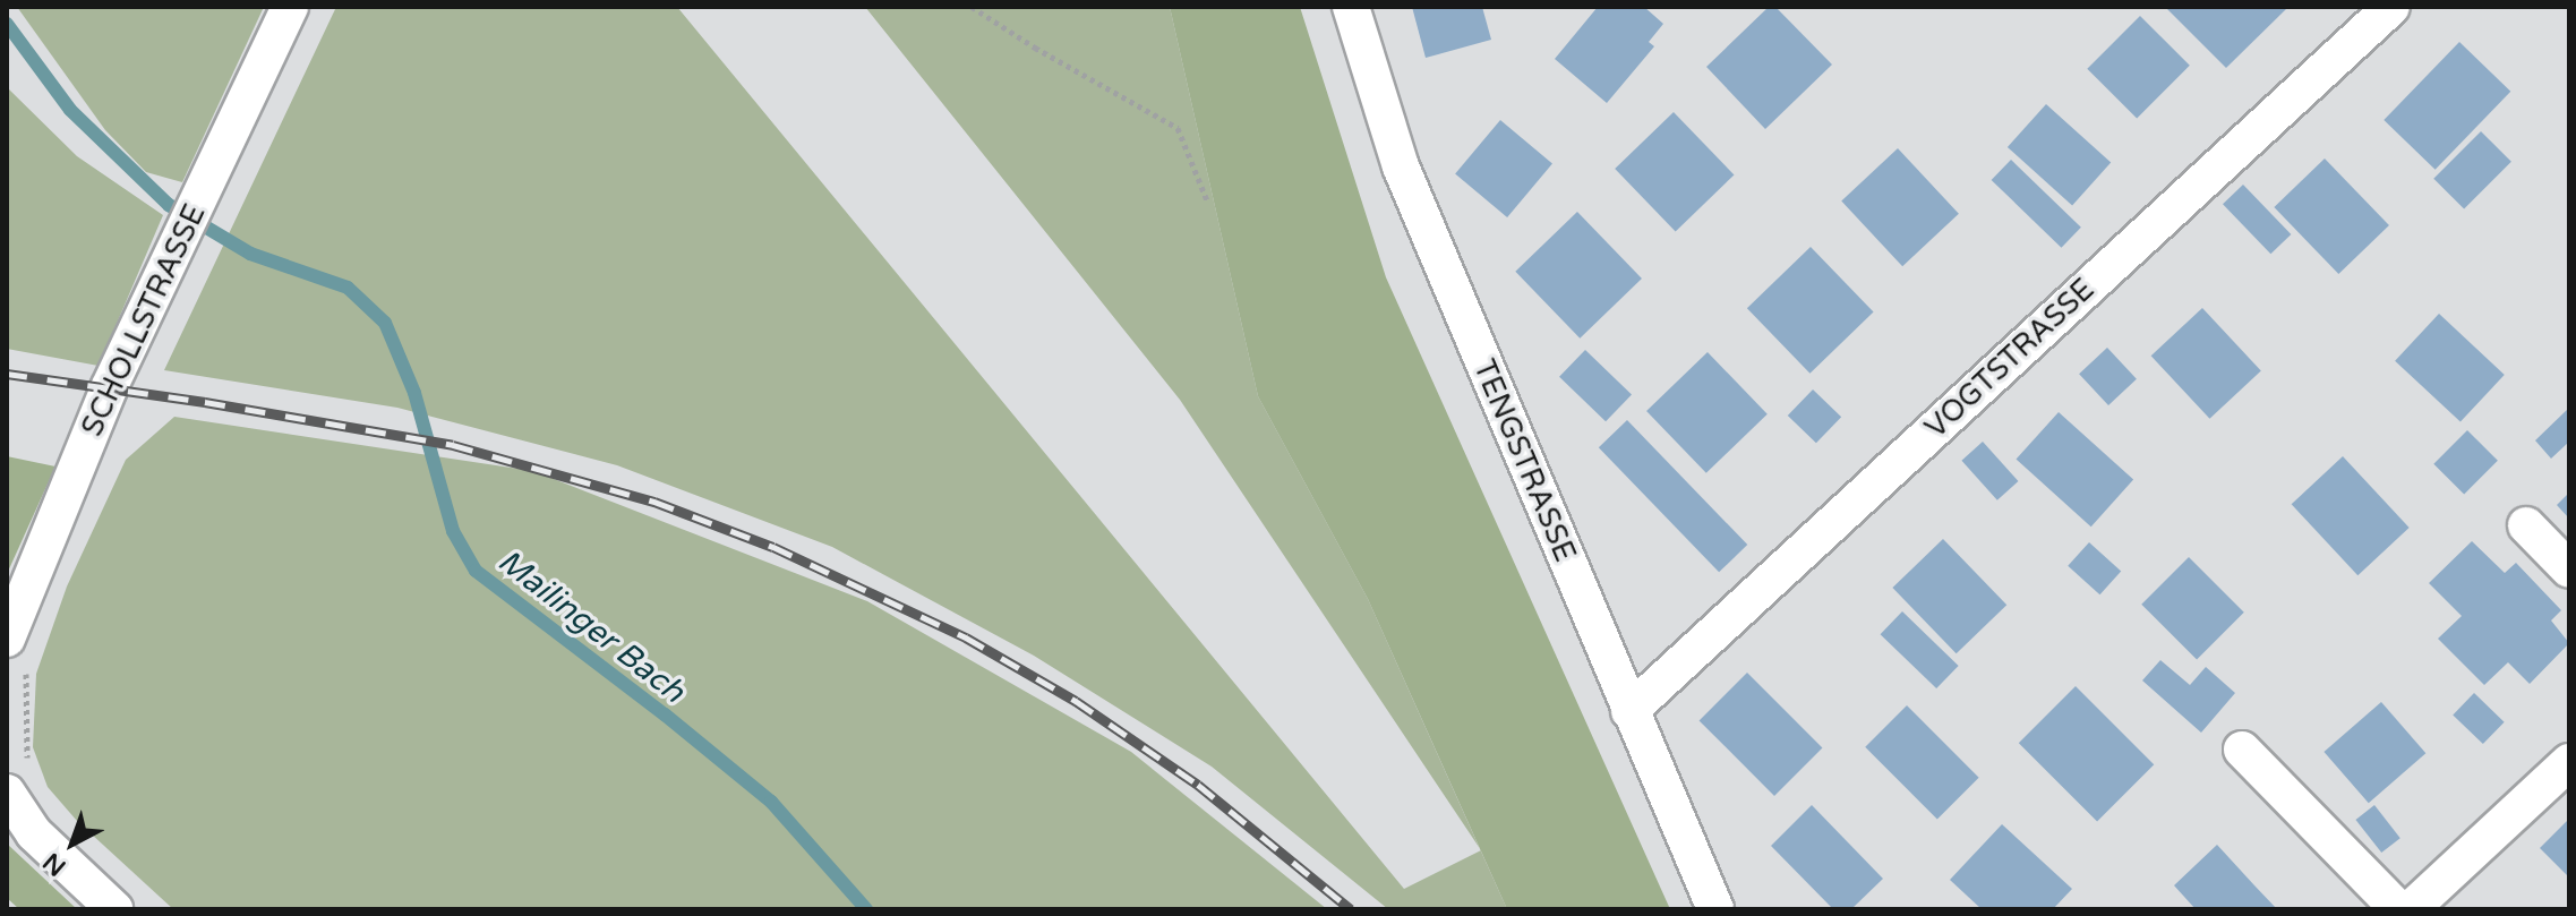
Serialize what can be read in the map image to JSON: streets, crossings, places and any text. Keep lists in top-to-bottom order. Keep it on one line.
{"streets":{"street":["SCHOLLSTRASSE","VOGTSTRASSE","TENGSTRASSE"]},"crossings":[["VOGTSTRASSE","TENGSTRASSE"]],"water":["Mailinger Bach"],"north":"bottom left"}
